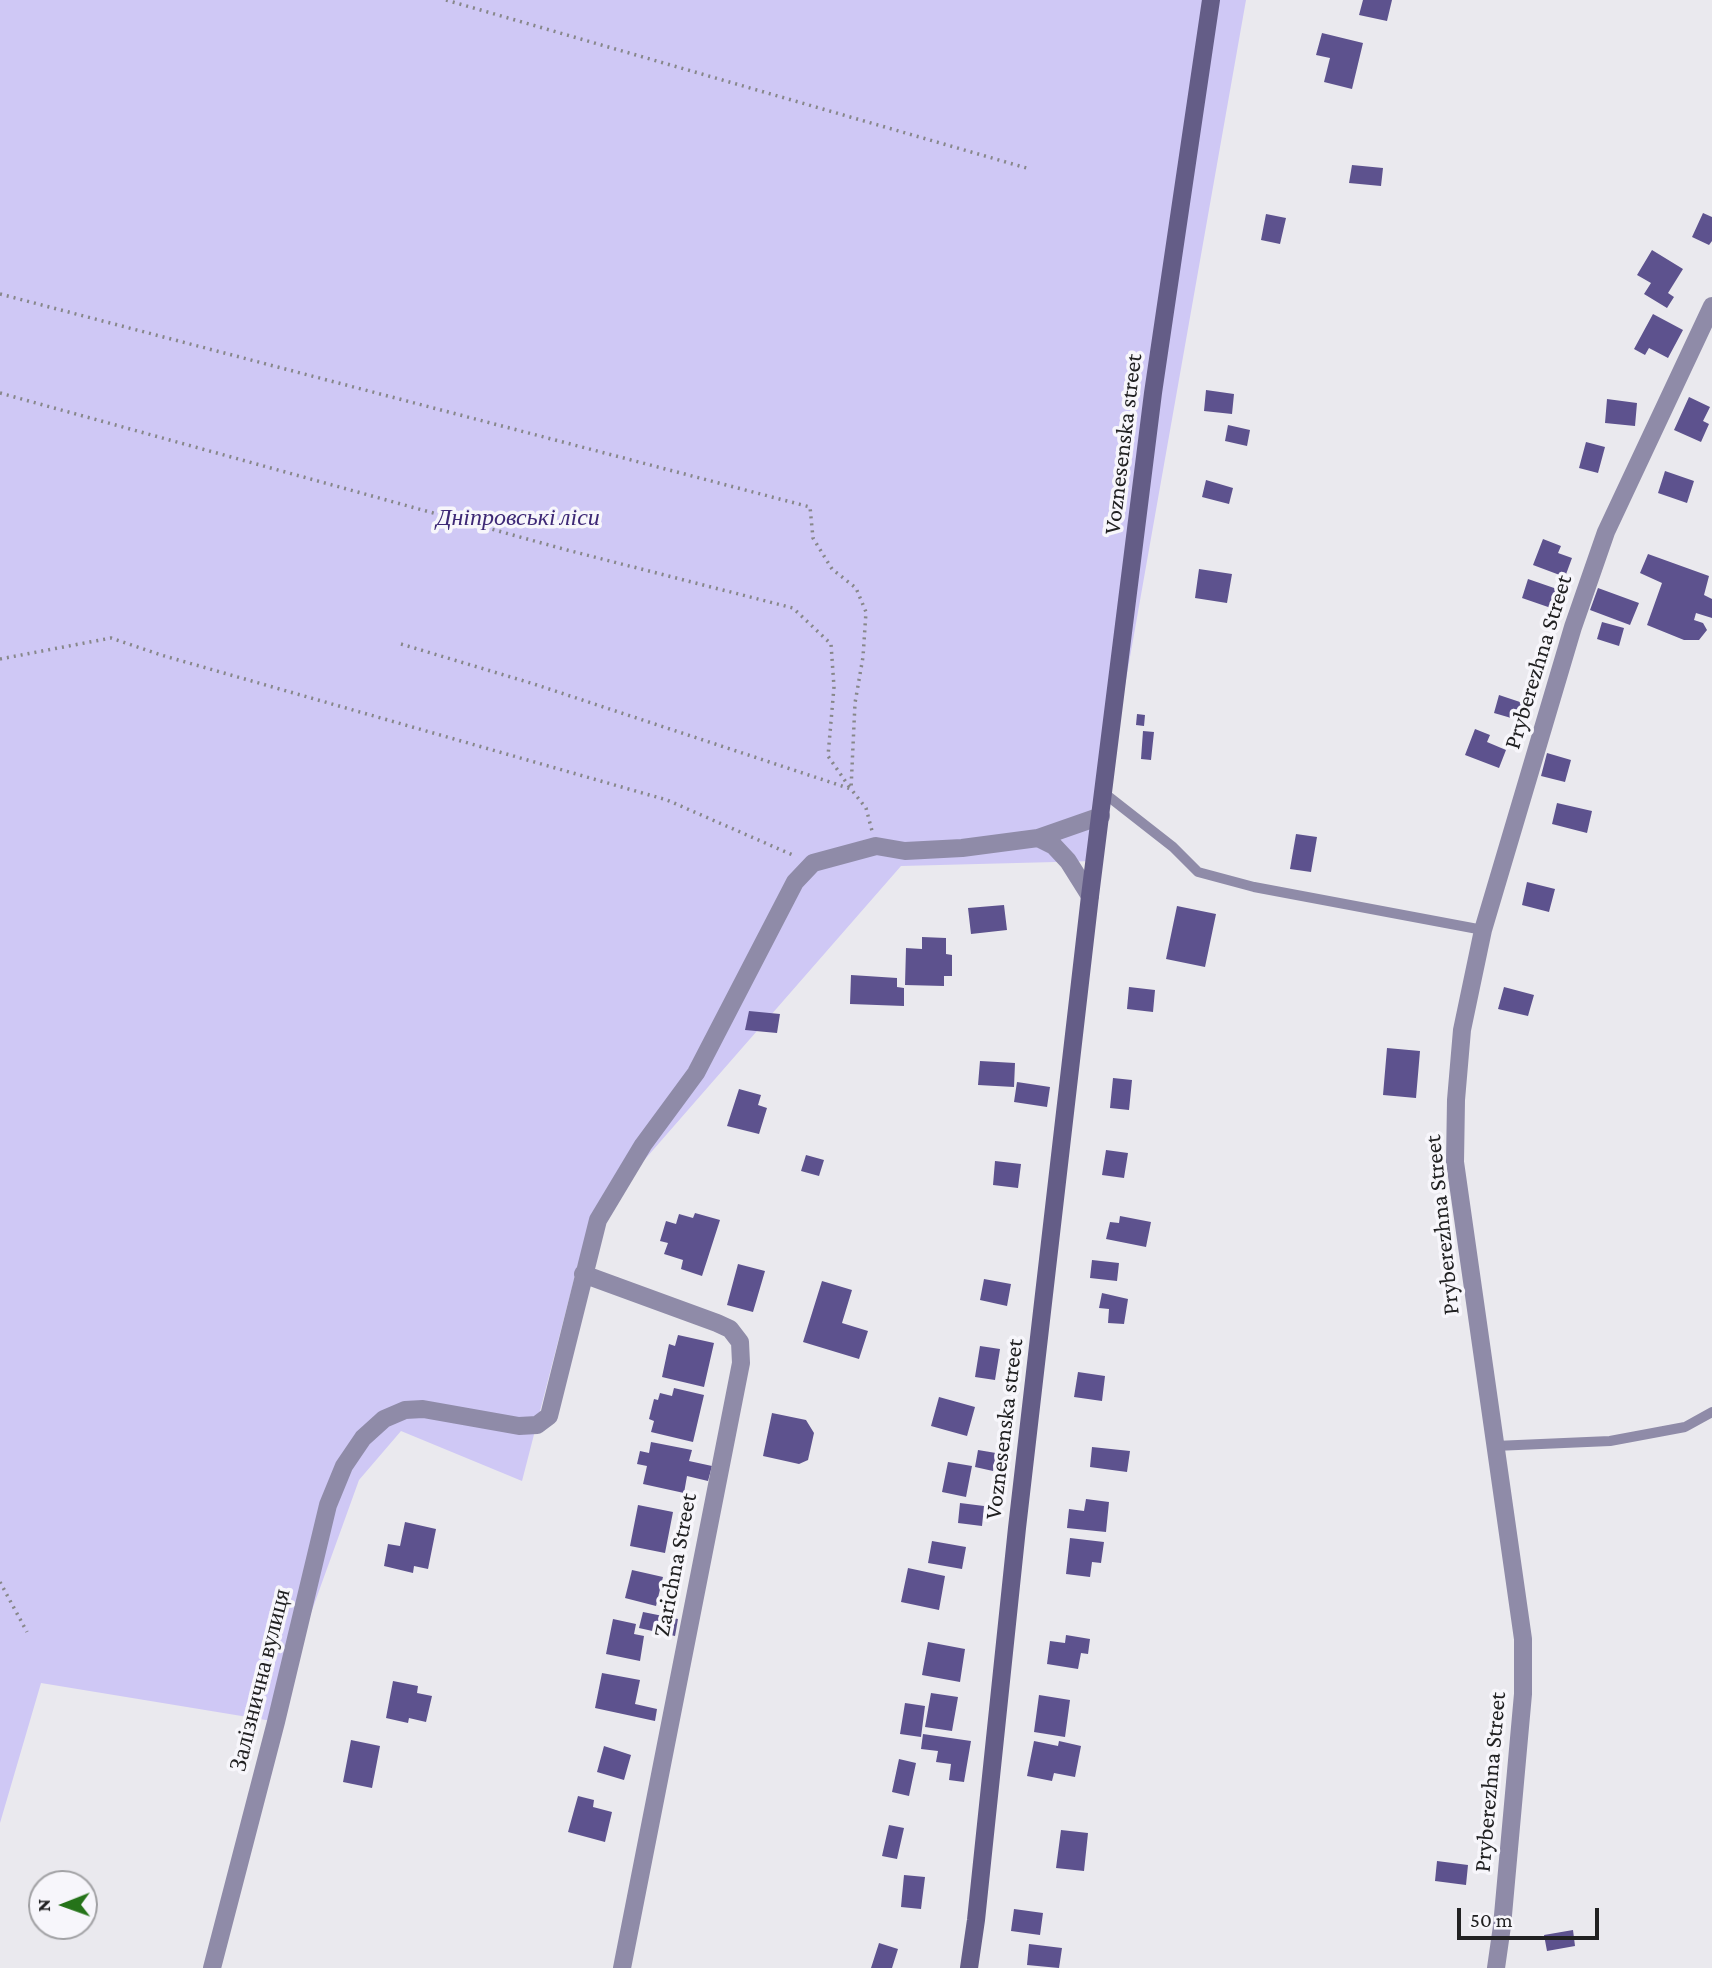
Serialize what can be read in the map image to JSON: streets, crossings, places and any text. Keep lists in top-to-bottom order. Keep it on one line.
{"streets":{"main road":["Voznesenska street"],"street":["Pryberezhna Street","Zarichna Street","Залізнична вулиця"]},"crossings":[["Zarichna Street","Залізнична вулиця"]],"parks":["Дніпровські ліси"],"scale_bar":"50 m","north":"left"}
